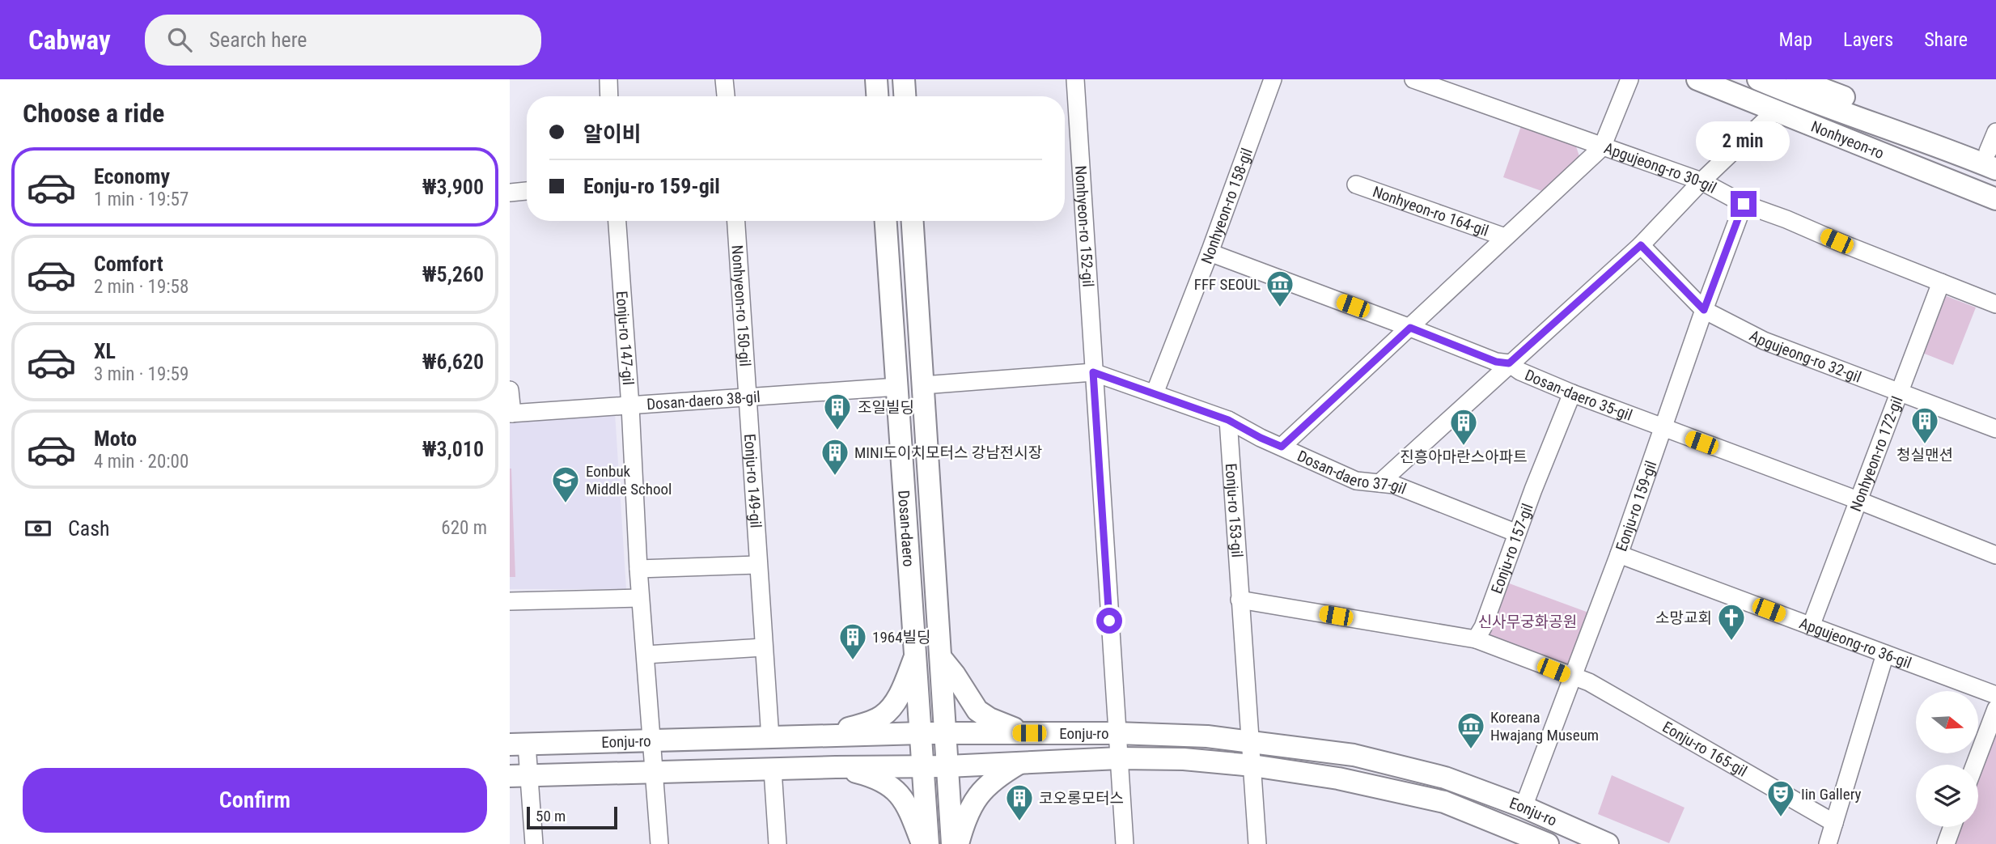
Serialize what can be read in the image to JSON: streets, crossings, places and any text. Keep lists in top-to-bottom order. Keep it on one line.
{"streets":{"main road":["Nonhyeon-ro","Dosan-daero","Eonju-ro"],"street":["Apgujeong-ro 30-gil","Nonhyeon-ro 158-gil","Nonhyeon-ro 164-gil","Nonhyeon-ro 152-gil","Nonhyeon-ro 150-gil","Eonju-ro 147-gil","Apgujeong-ro 32-gil","Dosan-daero 35-gil","Dosan-daero 38-gil","Nonhyeon-ro 172-gil","Dosan-daero 37-gil","Eonju-ro 149-gil","Eonju-ro 159-gil","Eonju-ro 153-gil","Eonju-ro 157-gil","Apgujeong-ro 36-gil","Eonju-ro 165-gil"]},"crossings":[["Apgujeong-ro 30-gil","Nonhyeon-ro 164-gil"],["Apgujeong-ro 30-gil","Nonhyeon-ro 172-gil"],["Apgujeong-ro 30-gil","Eonju-ro 159-gil"],["Nonhyeon-ro 158-gil","Dosan-daero 35-gil"],["Nonhyeon-ro 158-gil","Dosan-daero 37-gil"],["Nonhyeon-ro 164-gil","Dosan-daero 35-gil"],["Nonhyeon-ro 164-gil","Dosan-daero 37-gil"],["Nonhyeon-ro 152-gil","Dosan-daero 37-gil"],["Nonhyeon-ro 152-gil","Eonju-ro"],["Nonhyeon-ro 150-gil","Dosan-daero 38-gil"],["Nonhyeon-ro 150-gil","Eonju-ro 149-gil"],["Eonju-ro 147-gil","Dosan-daero 38-gil"],["Eonju-ro 147-gil","Eonju-ro"],["Apgujeong-ro 32-gil","Nonhyeon-ro 172-gil"],["Apgujeong-ro 32-gil","Eonju-ro 159-gil"],["Dosan-daero 35-gil","Nonhyeon-ro 172-gil"],["Dosan-daero 35-gil","Eonju-ro 159-gil"],["Dosan-daero 35-gil","Eonju-ro 157-gil"],["Dosan-daero 38-gil","Eonju-ro 149-gil"],["Dosan-daero 38-gil","Dosan-daero"],["Nonhyeon-ro 172-gil","Apgujeong-ro 36-gil"],["Dosan-daero 37-gil","Eonju-ro 153-gil"],["Dosan-daero 37-gil","Dosan-daero"],["Dosan-daero 37-gil","Eonju-ro 157-gil"],["Eonju-ro 149-gil","Eonju-ro"],["Eonju-ro 159-gil","Apgujeong-ro 36-gil"],["Eonju-ro 159-gil","Eonju-ro"],["Eonju-ro 159-gil","Eonju-ro 165-gil"],["Eonju-ro 153-gil","Eonju-ro"],["Dosan-daero","Eonju-ro"]],"parks":["신사무궁화공원"],"places":{"museum":["FFF SEOUL","Koreana Hwajang Museum"],"building":["조일빌딩","청실맨션","진흥아마란스아파트","MINI도이치모터스 강남전시장","1964빌딩","코오롱모터스"],"school or university":["Eonbuk Middle School"],"church":["소망교회"],"theatre":["Iin Gallery"]},"scale_bar":"50 m","north":"right","page":{"header":"Cabway","search":"Search here","nav":["Map","Layers","Share"],"heading":"Choose a ride","banner":["알이비","Eonju-ro 159-gil"],"bubble":"2 min","list":[{"name":"Economy","note":"1 min · 19:57","value":"₩3,900"},{"name":"Comfort","note":"2 min · 19:58","value":"₩5,260"},{"name":"XL","note":"3 min · 19:59","value":"₩6,620"},{"name":"Moto","note":"4 min · 20:00","value":"₩3,010"}],"pay":["Cash","620 m"],"buttons":"Confirm","scale":"50 m"}}
